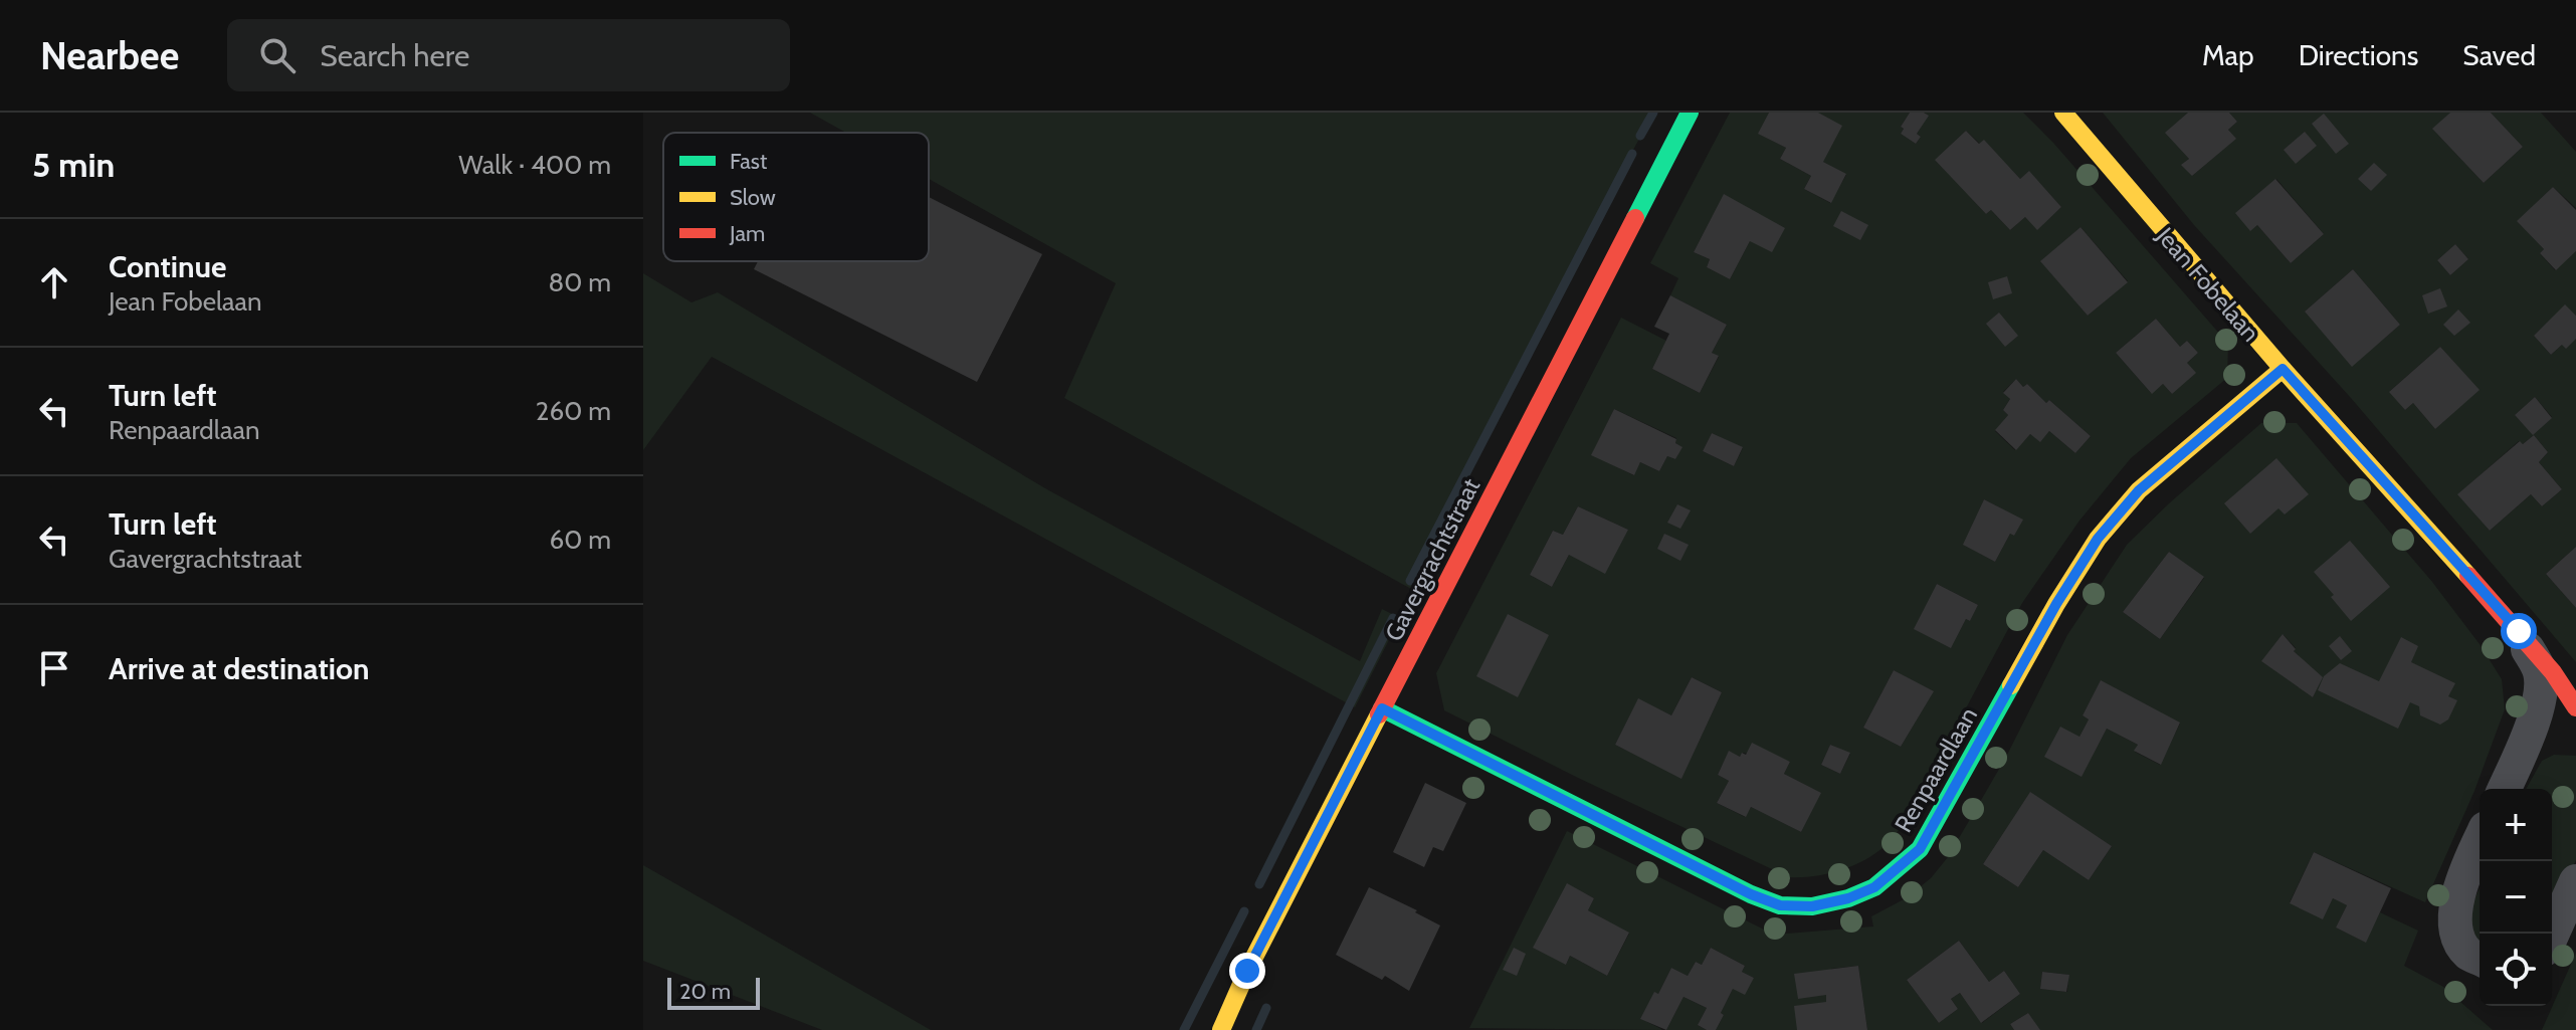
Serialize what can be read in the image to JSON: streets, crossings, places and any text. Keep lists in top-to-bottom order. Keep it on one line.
{"streets":{"street":["Jean Fobelaan","Gavergrachtstraat","Renpaardlaan"]},"crossings":[["Jean Fobelaan","Renpaardlaan"],["Gavergrachtstraat","Renpaardlaan"]],"legend":["Fast","Slow","Jam"],"scale_bar":"20 m","page":{"header":"Nearbee","search":"Search here","nav":["Map","Directions","Saved"],"heading":["5 min","Walk · 400 m"],"list":[["Continue","Jean Fobelaan","80 m"],["Turn left","Renpaardlaan","260 m"],["Turn left","Gavergrachtstraat","60 m"],"Arrive at destination"],"map_buttons":["+","−"],"scale":"20 m"}}
